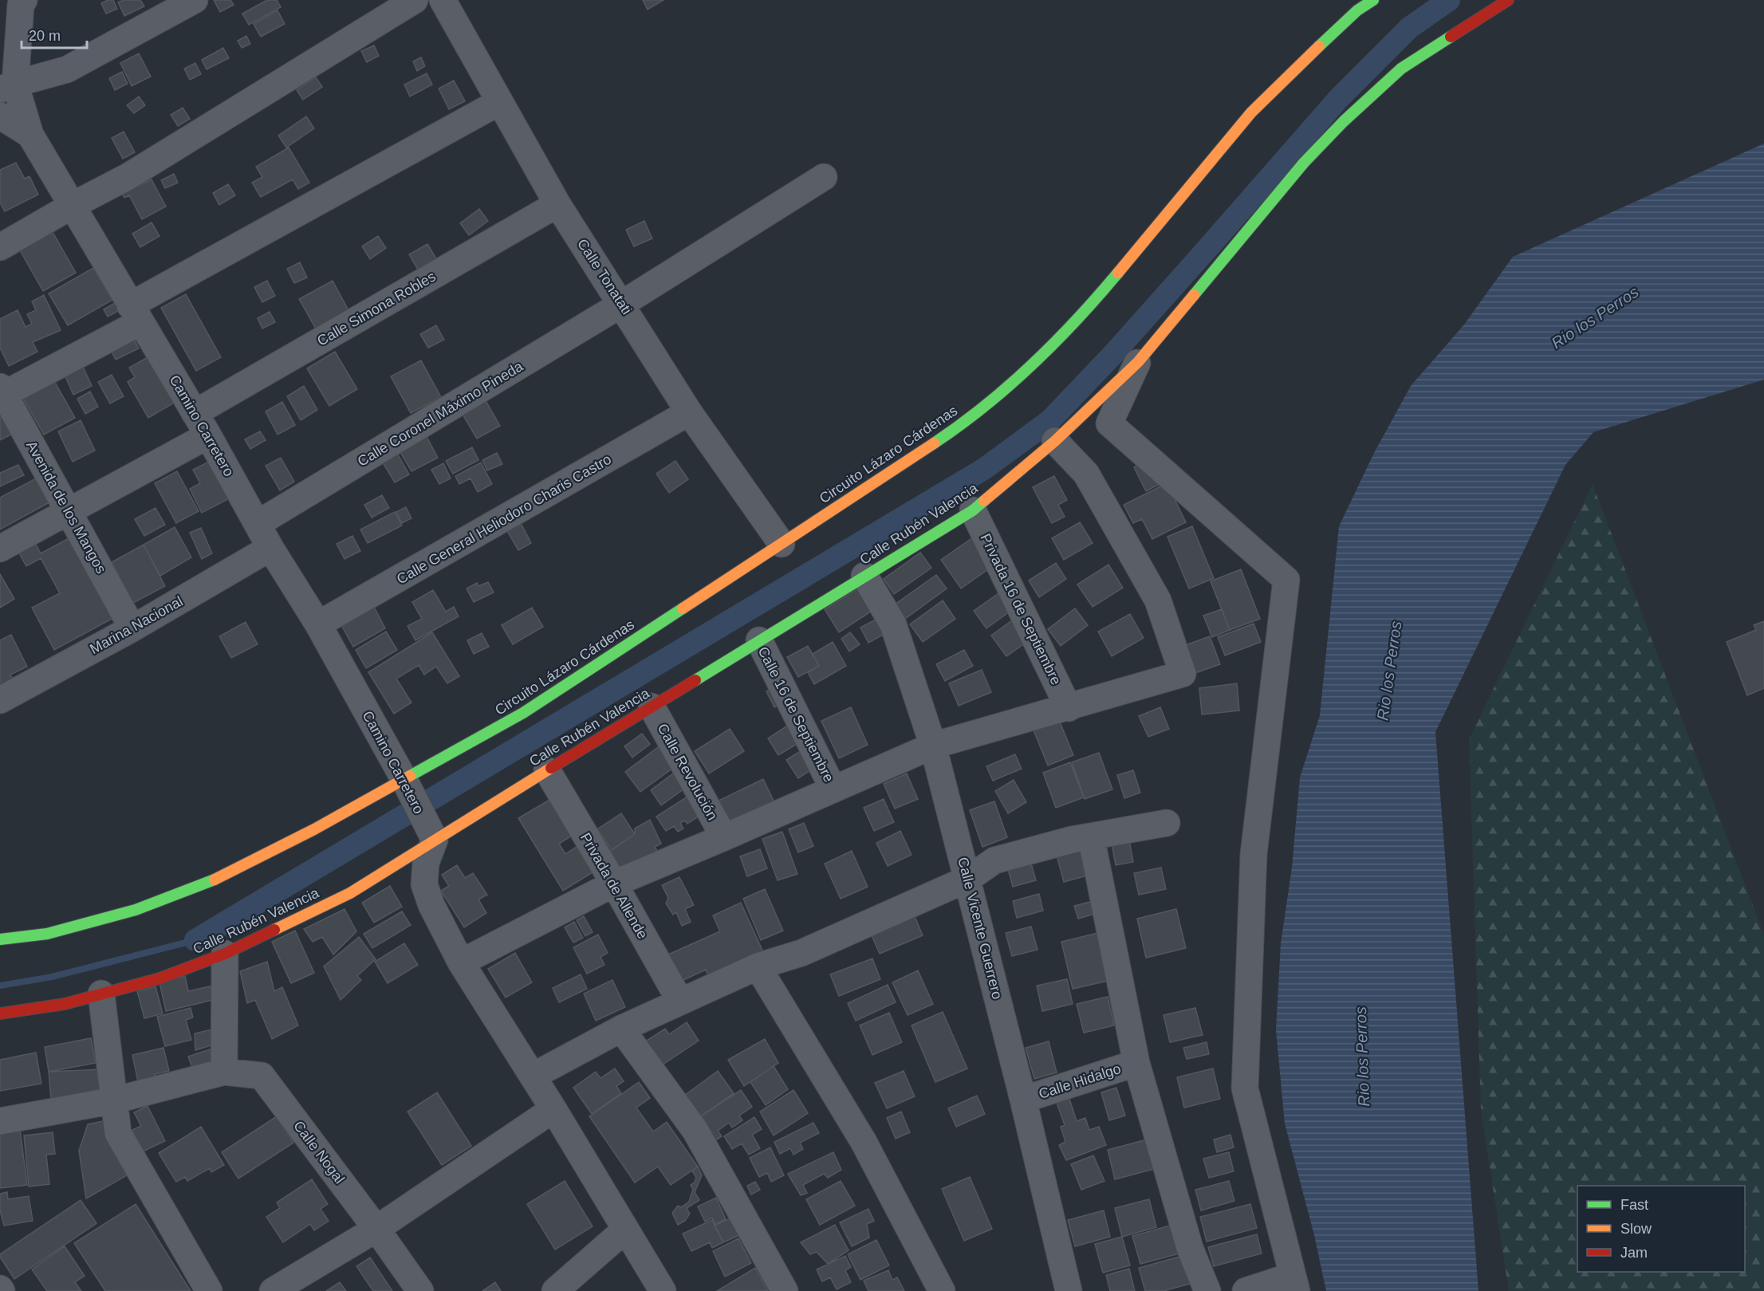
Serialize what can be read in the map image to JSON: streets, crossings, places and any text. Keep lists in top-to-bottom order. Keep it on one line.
{"streets":{"street":["Calle Tonatati","Calle Simona Robles","Calle Coronel Máximo Pineda","Camino Carretero","Circuito Lázaro Cárdenas","Avenida de los Mangos","Calle General Heliodoro Charis Castro","Calle Rubén Valencia","Privada 16 de Septiembre","Marina Nacional","Calle 16 de Septiembre","Calle Revolución","Privada de Allende","Calle Vicente Guerrero","Calle Hidalgo","Calle Nogal"]},"crossings":[["Calle Tonatati","Calle Simona Robles"],["Calle Tonatati","Calle Coronel Máximo Pineda"],["Calle Tonatati","Circuito Lázaro Cárdenas"],["Calle Tonatati","Calle General Heliodoro Charis Castro"],["Calle Simona Robles","Camino Carretero"],["Calle Coronel Máximo Pineda","Camino Carretero"],["Camino Carretero","Circuito Lázaro Cárdenas"],["Camino Carretero","Calle General Heliodoro Charis Castro"],["Camino Carretero","Calle Rubén Valencia"],["Camino Carretero","Marina Nacional"],["Avenida de los Mangos","Marina Nacional"],["Calle Rubén Valencia","Privada 16 de Septiembre"],["Calle Rubén Valencia","Calle 16 de Septiembre"],["Calle Rubén Valencia","Calle Revolución"],["Calle Rubén Valencia","Privada de Allende"],["Calle Rubén Valencia","Calle Vicente Guerrero"],["Calle Vicente Guerrero","Calle Hidalgo"]],"water":["Rio los Perros"],"legend":["Fast","Slow","Jam"],"scale_bar":"20 m"}
